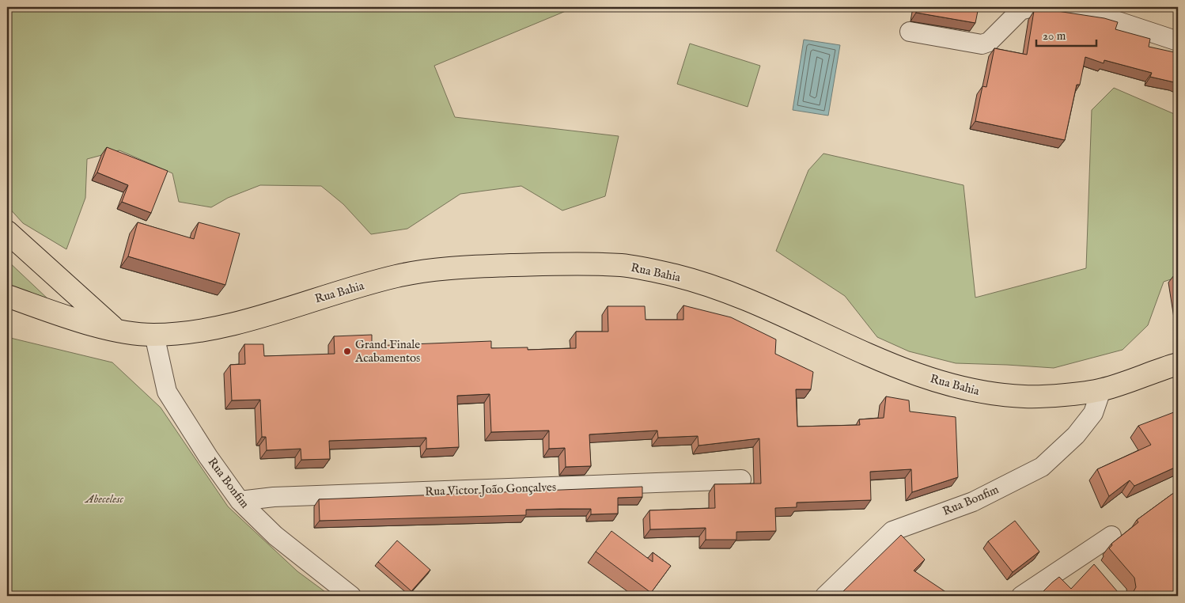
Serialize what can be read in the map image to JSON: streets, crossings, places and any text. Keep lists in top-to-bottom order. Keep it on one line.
{"streets":{"main road":["Rua Bahia"],"street":["Rua Bonfim","Rua Victor João Gonçalves"]},"crossings":[["Rua Bahia","Rua Bonfim"],["Rua Bonfim","Rua Victor João Gonçalves"]],"parks":["Abecelesc"],"places":["Grand Finale Acabamentos"],"scale_bar":"20 m"}
